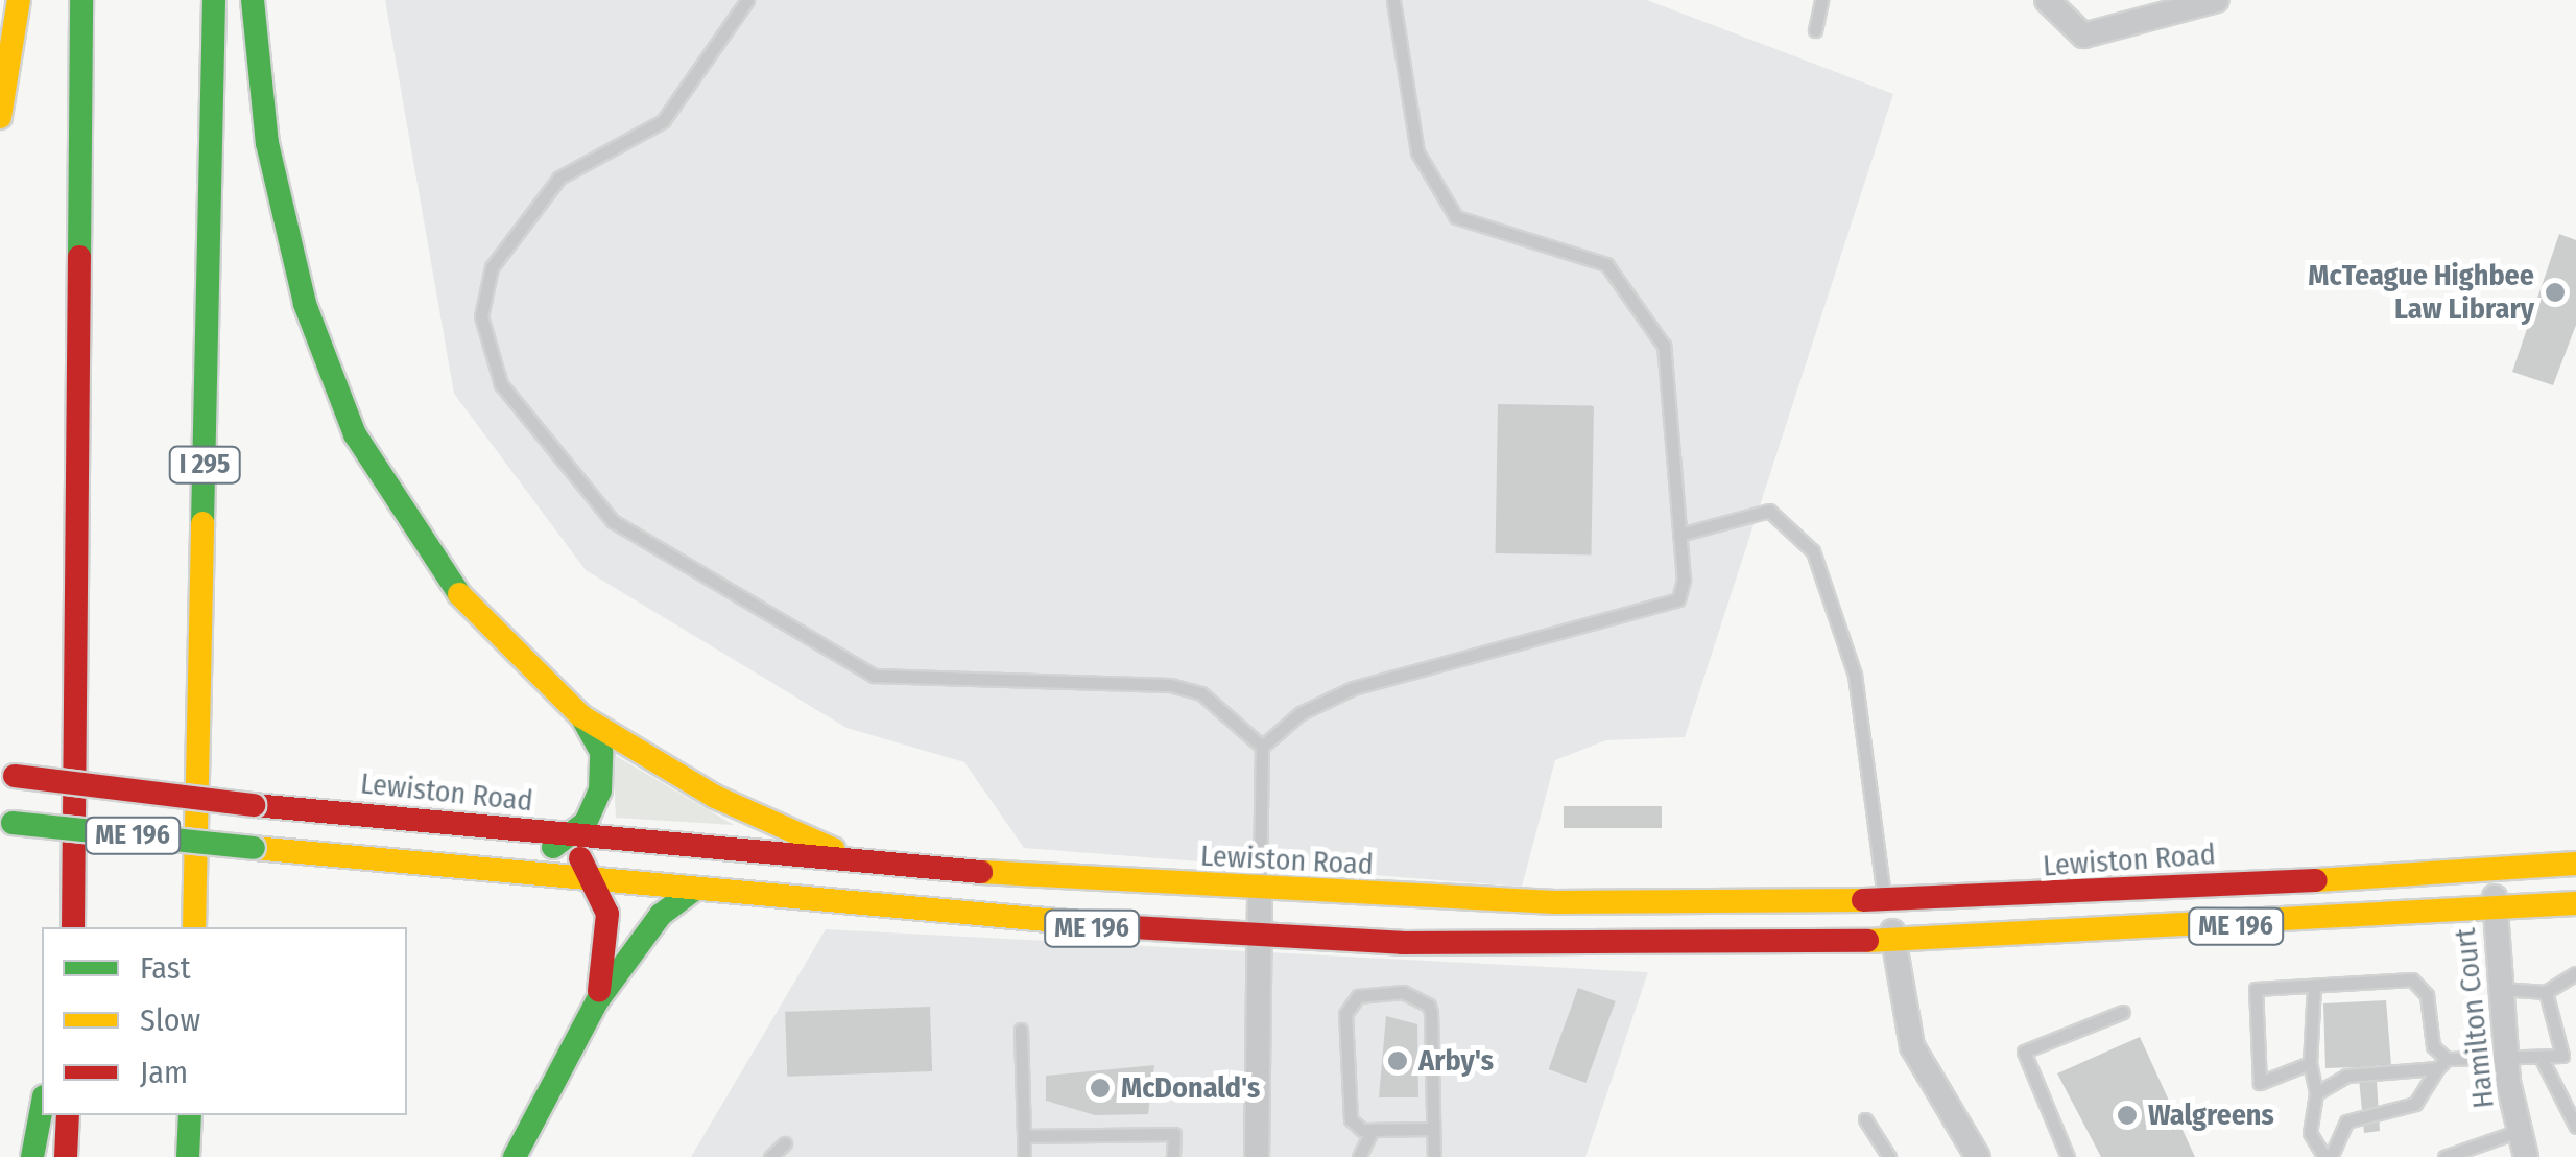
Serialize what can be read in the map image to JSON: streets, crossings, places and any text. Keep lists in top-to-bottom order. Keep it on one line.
{"streets":{"highway":["I 295","Lewiston Road","ME 196"],"street":["Hamilton Court"]},"crossings":[["Lewiston Road","Hamilton Court"],["ME 196","Hamilton Court"]],"places":["McTeague Highbee Law Library","Arby's","McDonald's","Walgreens"],"legend":["Fast","Slow","Jam"]}
